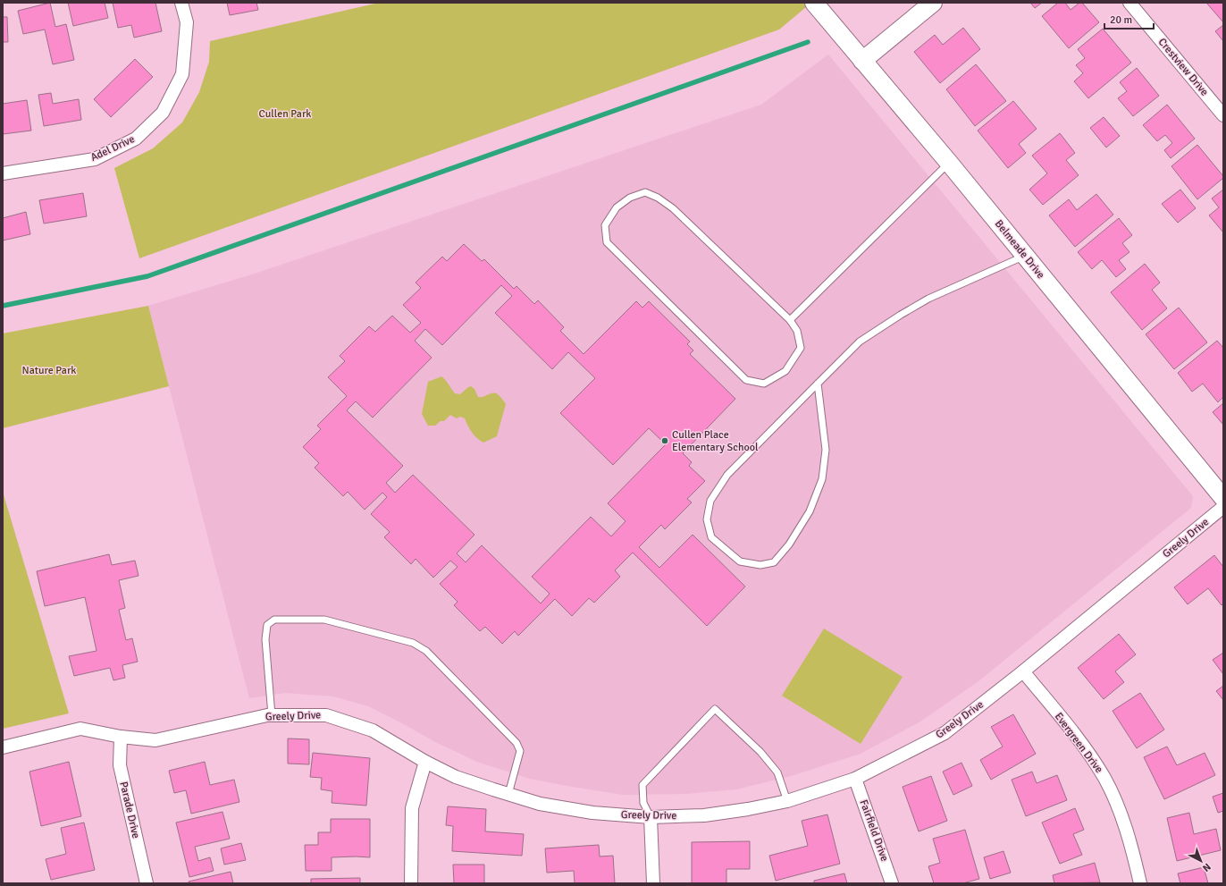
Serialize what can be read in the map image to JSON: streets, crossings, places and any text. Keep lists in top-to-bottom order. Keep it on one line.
{"streets":{"street":["Crestview Drive","Adel Drive","Belmeade Drive","Greely Drive","Evergreen Drive","Parade Drive","Fairfield Drive"]},"crossings":[["Greely Drive","Evergreen Drive"],["Greely Drive","Parade Drive"],["Greely Drive","Fairfield Drive"]],"parks":["Cullen Park","Nature Park"],"places":["Cullen Place Elementary School"],"scale_bar":"20 m","north":"bottom right"}
